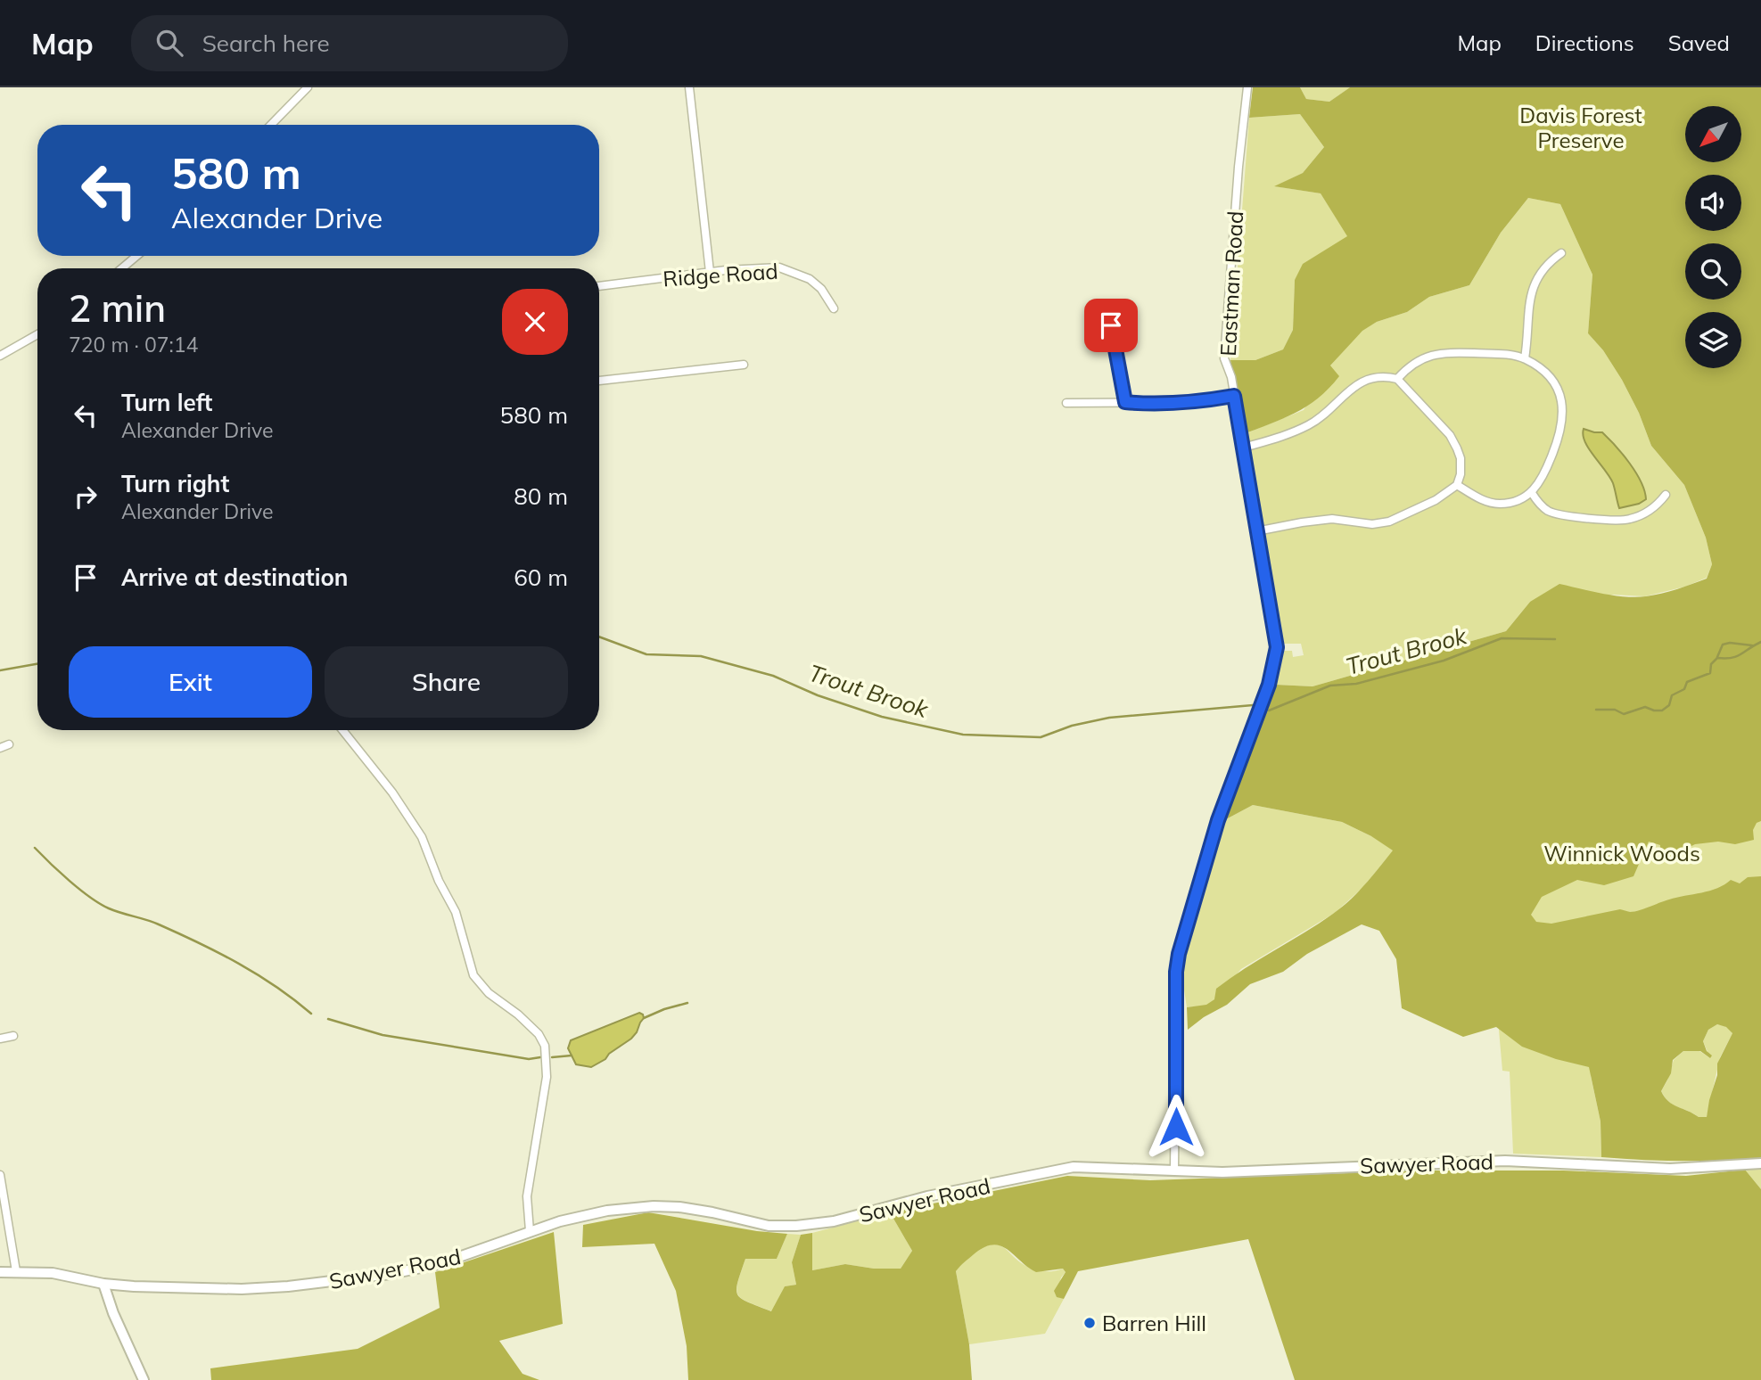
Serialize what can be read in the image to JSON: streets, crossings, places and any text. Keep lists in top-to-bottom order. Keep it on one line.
{"streets":{"street":["Ridge Road","Eastman Road","Sawyer Road"]},"crossings":[["Eastman Road","Sawyer Road"]],"water":["Trout Brook"],"parks":["Davis Forest Preserve","Winnick Woods"],"places":["Barren Hill"],"north":"bottom left","page":{"header":"Map","search":"Search here","nav":["Map","Directions","Saved"],"turn":["580 m","Alexander Drive"],"heading":["2 min","720 m · 07:14"],"list":[{"name":"Turn left","note":"Alexander Drive","value":"580 m"},{"name":"Turn right","note":"Alexander Drive","value":"80 m"},{"name":"Arrive at destination","value":"60 m"}],"buttons":["Exit","Share"]}}
